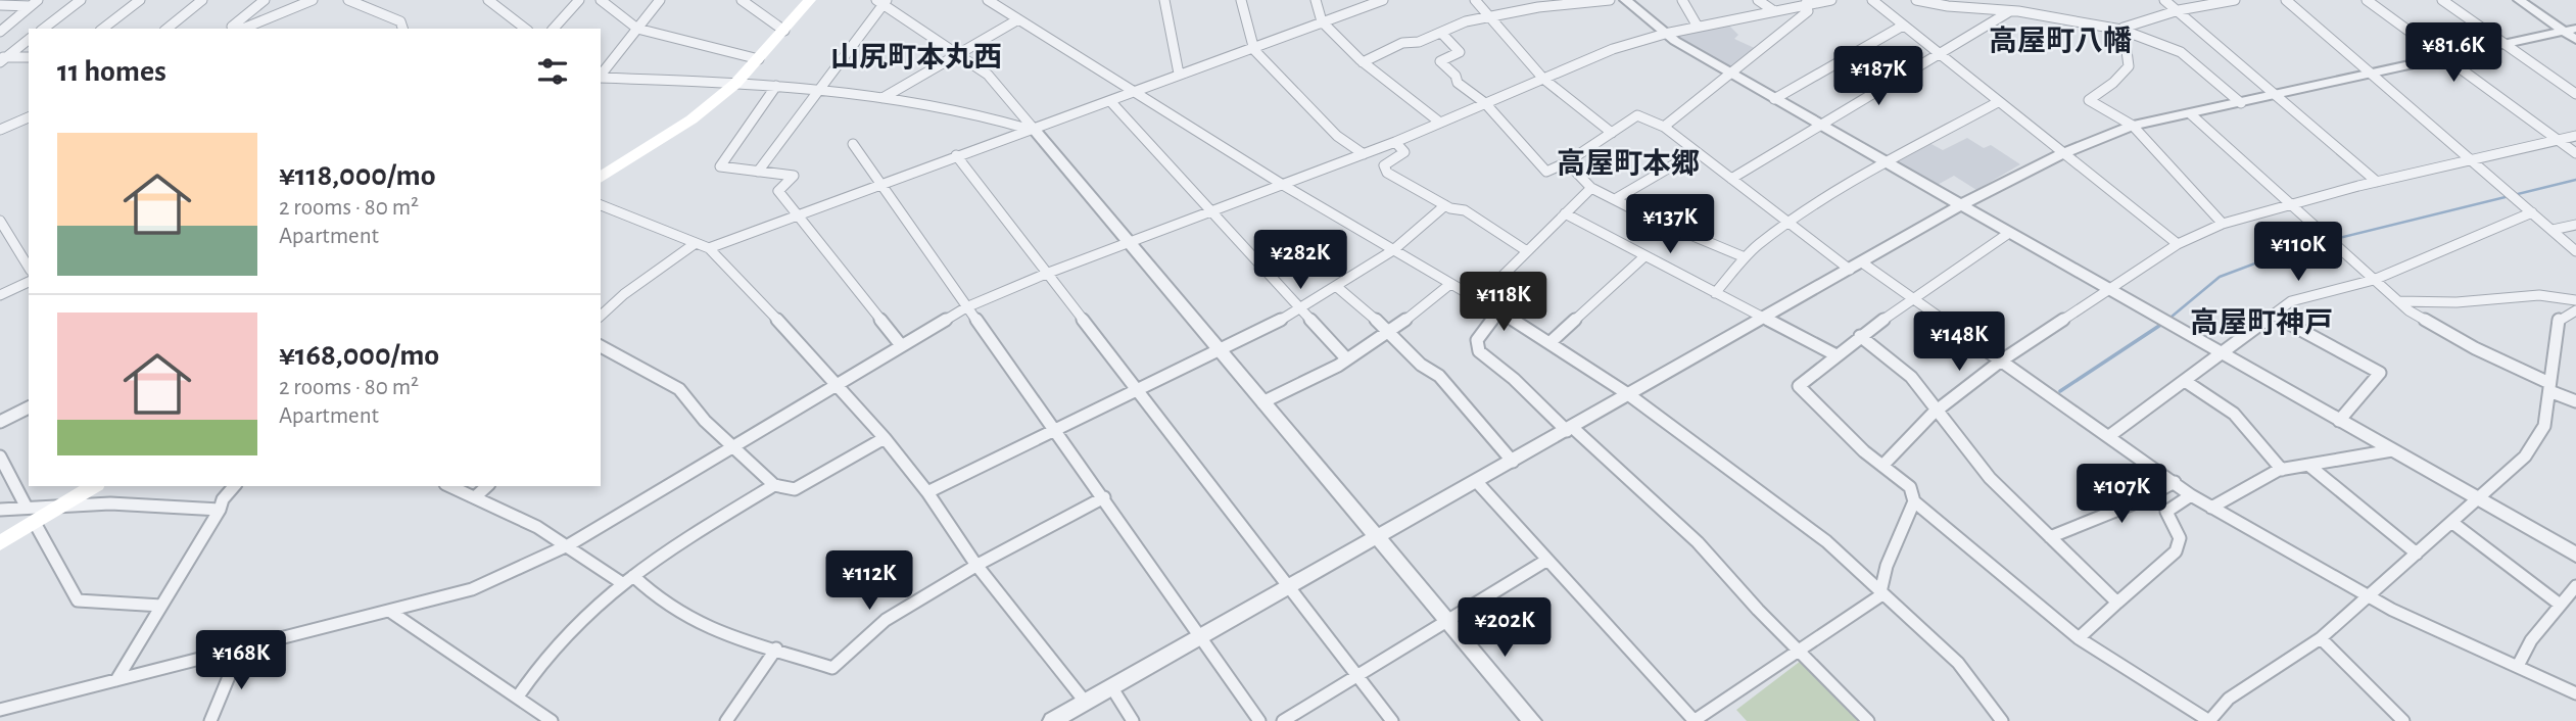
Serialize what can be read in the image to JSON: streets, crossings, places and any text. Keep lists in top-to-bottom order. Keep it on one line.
{"districts":["高屋町八幡","山尻町本丸西","高屋町本郷","高屋町神戸"],"page":{"price":["¥81.6K","¥187K","¥137K","¥110K","¥282K","¥118K","¥148K","¥107K","¥112K","¥202K","¥168K"],"heading":"11 homes","list":[{"name":"¥118,000/mo","note":"2 rooms · 80 m² · Apartment"},{"name":"¥168,000/mo","note":"2 rooms · 80 m² · Apartment"}]}}
